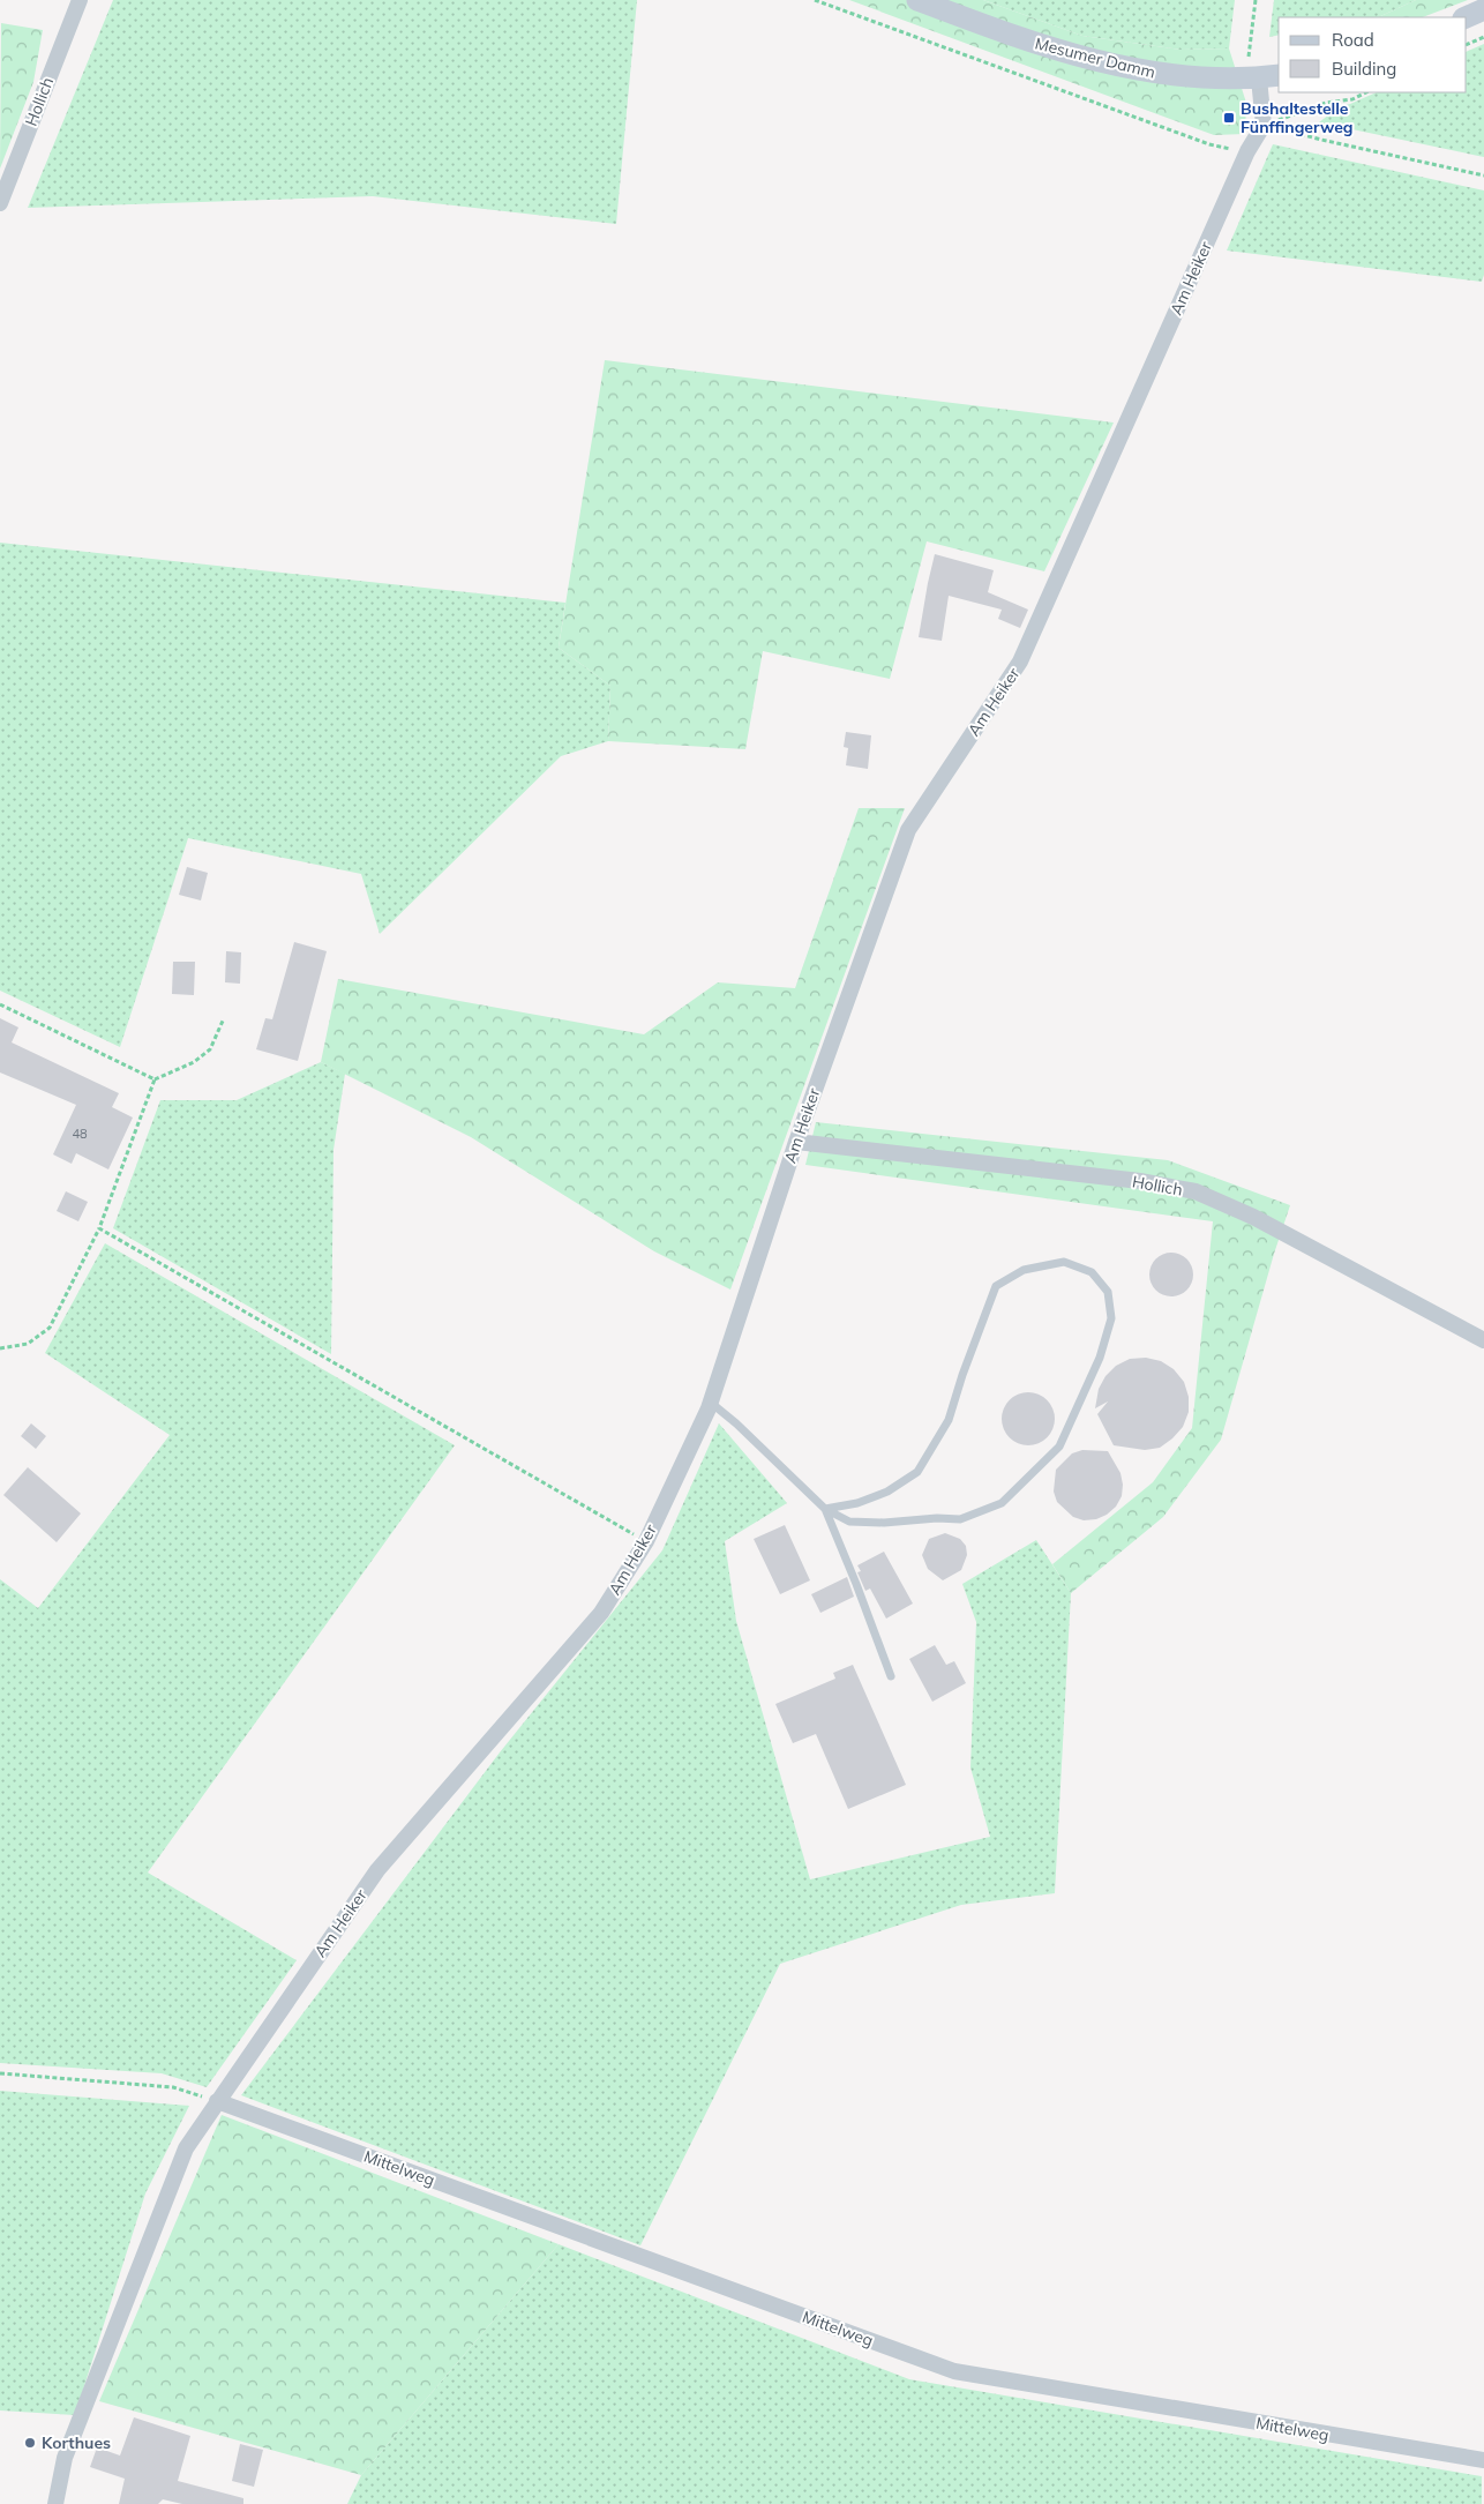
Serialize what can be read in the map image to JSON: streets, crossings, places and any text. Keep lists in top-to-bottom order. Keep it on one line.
{"streets":{"main road":["Mesumer Damm"],"street":["Hollich","Am Heiker","Mittelweg"]},"crossings":[["Hollich","Am Heiker"],["Am Heiker","Mittelweg"]],"places":{"transit":["Bushaltestelle Fünffingerweg"],"other":["Korthues"]},"house_numbers":["48"],"legend":["Road","Building"]}
